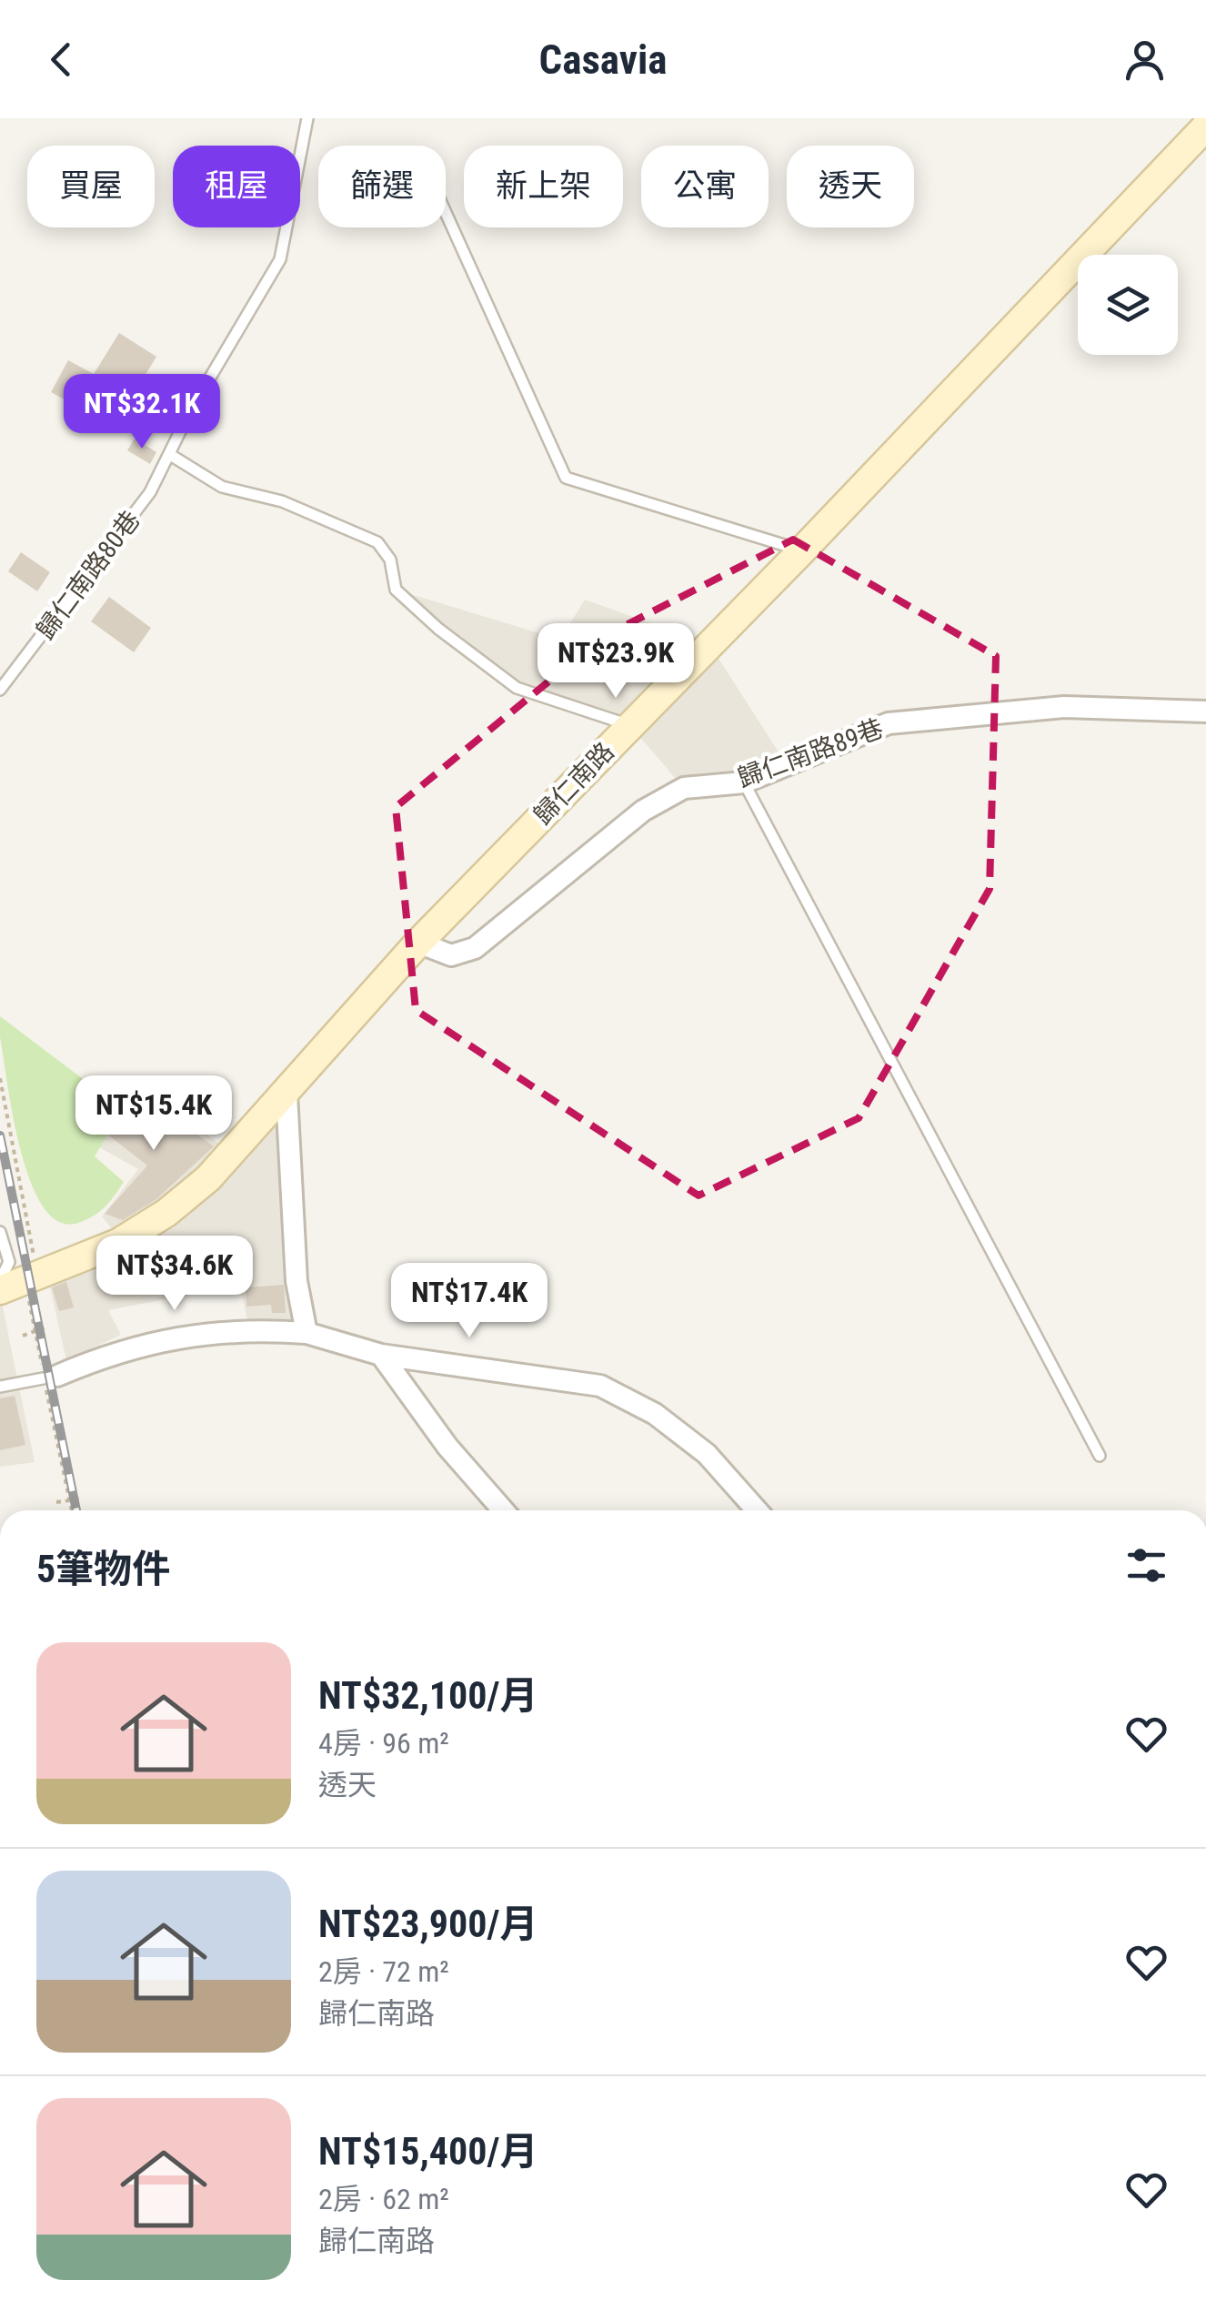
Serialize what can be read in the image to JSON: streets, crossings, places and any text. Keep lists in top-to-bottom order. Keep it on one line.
{"streets":{"street":["歸仁南路89巷","歸仁南路"],"lane":["歸仁南路80巷"]},"crossings":[["歸仁南路89巷","歸仁南路"]],"page":{"header":"Casavia","chip":["買屋","租屋","篩選","新上架","公寓","透天"],"price":["NT$32.1K","NT$23.9K","NT$15.4K","NT$34.6K","NT$17.4K"],"heading":"5筆物件","list":[{"name":"NT$32,100/月","note":"4房 · 96 m² · 透天"},{"name":"NT$23,900/月","note":"2房 · 72 m² · 歸仁南路"},{"name":"NT$15,400/月","note":"2房 · 62 m² · 歸仁南路"}]}}
